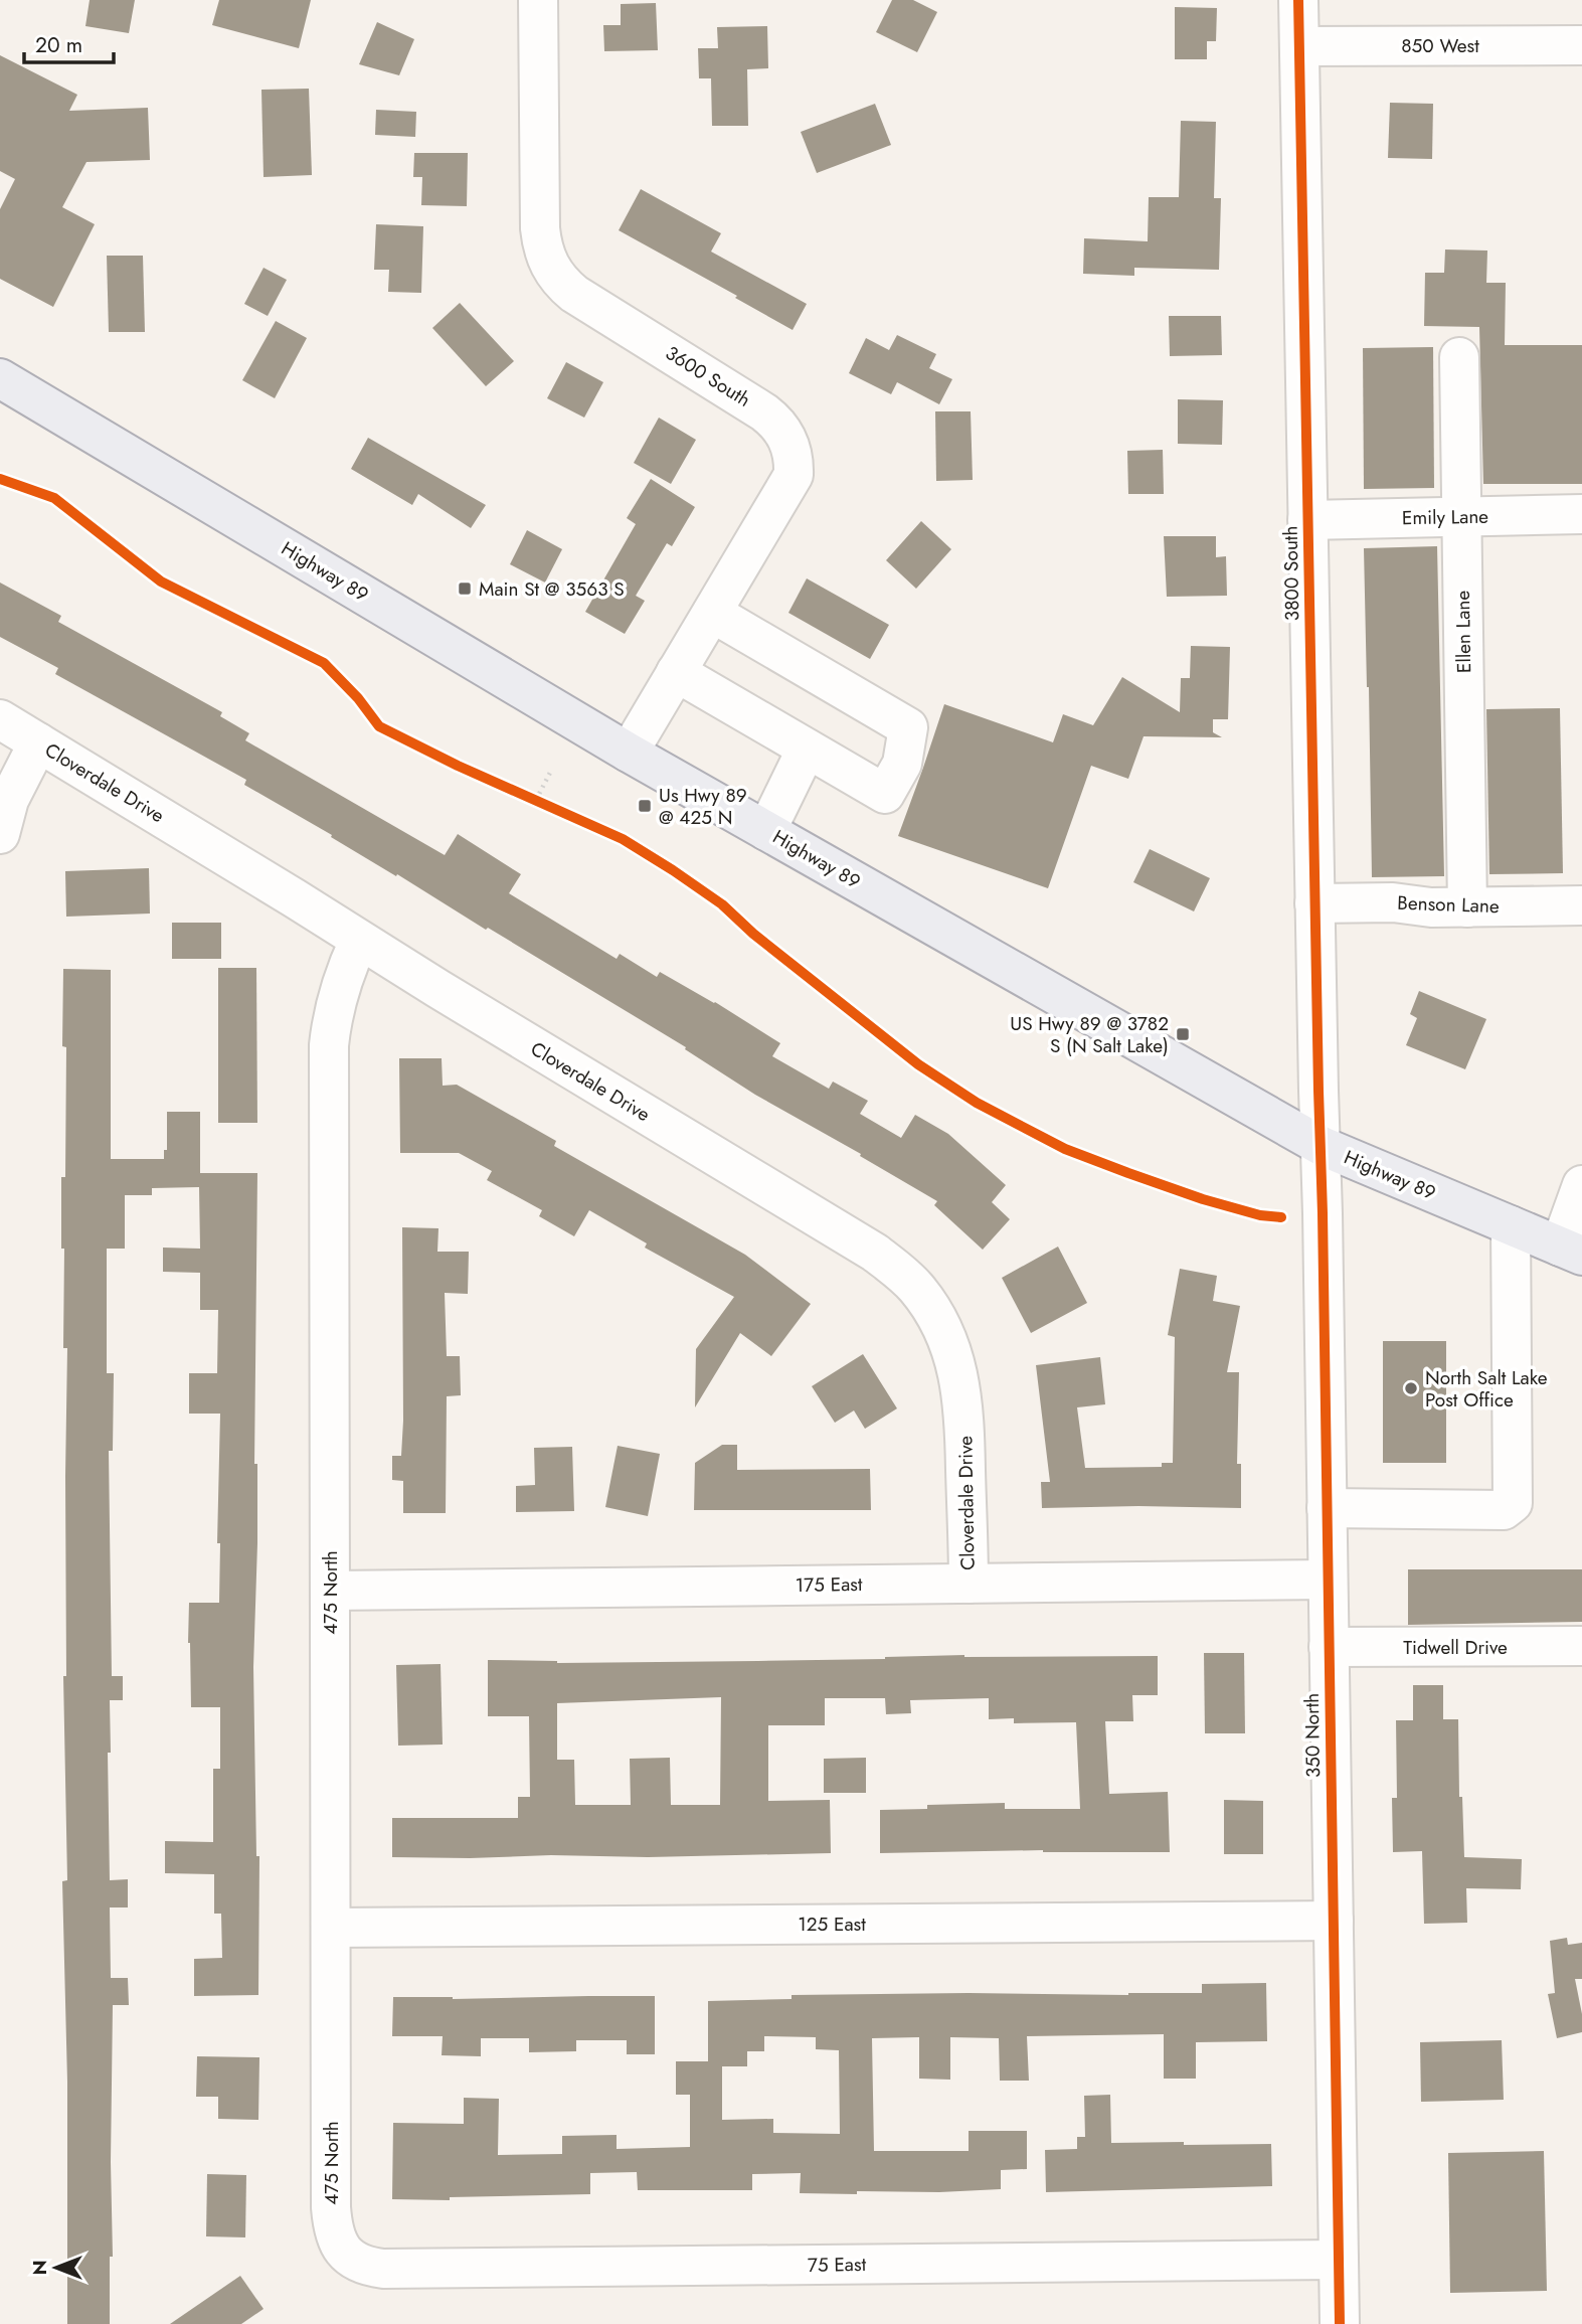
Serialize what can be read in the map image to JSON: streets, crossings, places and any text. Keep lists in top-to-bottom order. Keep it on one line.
{"streets":{"main road":["Highway 89"],"street":["850 West","3600 South","Emily Lane","3800 South","Ellen Lane","Cloverdale Drive","Benson Lane","175 East","475 North","Tidwell Drive","350 North","125 East","75 East"]},"crossings":[["850 West","3800 South"],["3600 South","Highway 89"],["Emily Lane","3800 South"],["Emily Lane","Ellen Lane"],["Highway 89","3800 South"],["Highway 89","350 North"],["3800 South","Benson Lane"],["3800 South","350 North"],["Ellen Lane","Benson Lane"],["Cloverdale Drive","175 East"],["Cloverdale Drive","475 North"],["175 East","475 North"],["175 East","350 North"],["475 North","125 East"],["475 North","75 East"],["Tidwell Drive","350 North"],["350 North","125 East"],["350 North","75 East"]],"places":{"transit":["Main St @ 3563 S","Us Hwy 89 @ 425 N","US Hwy 89 @ 3782 S (N Salt Lake)"],"other":["North Salt Lake Post Office"]},"scale_bar":"20 m","north":"left"}
